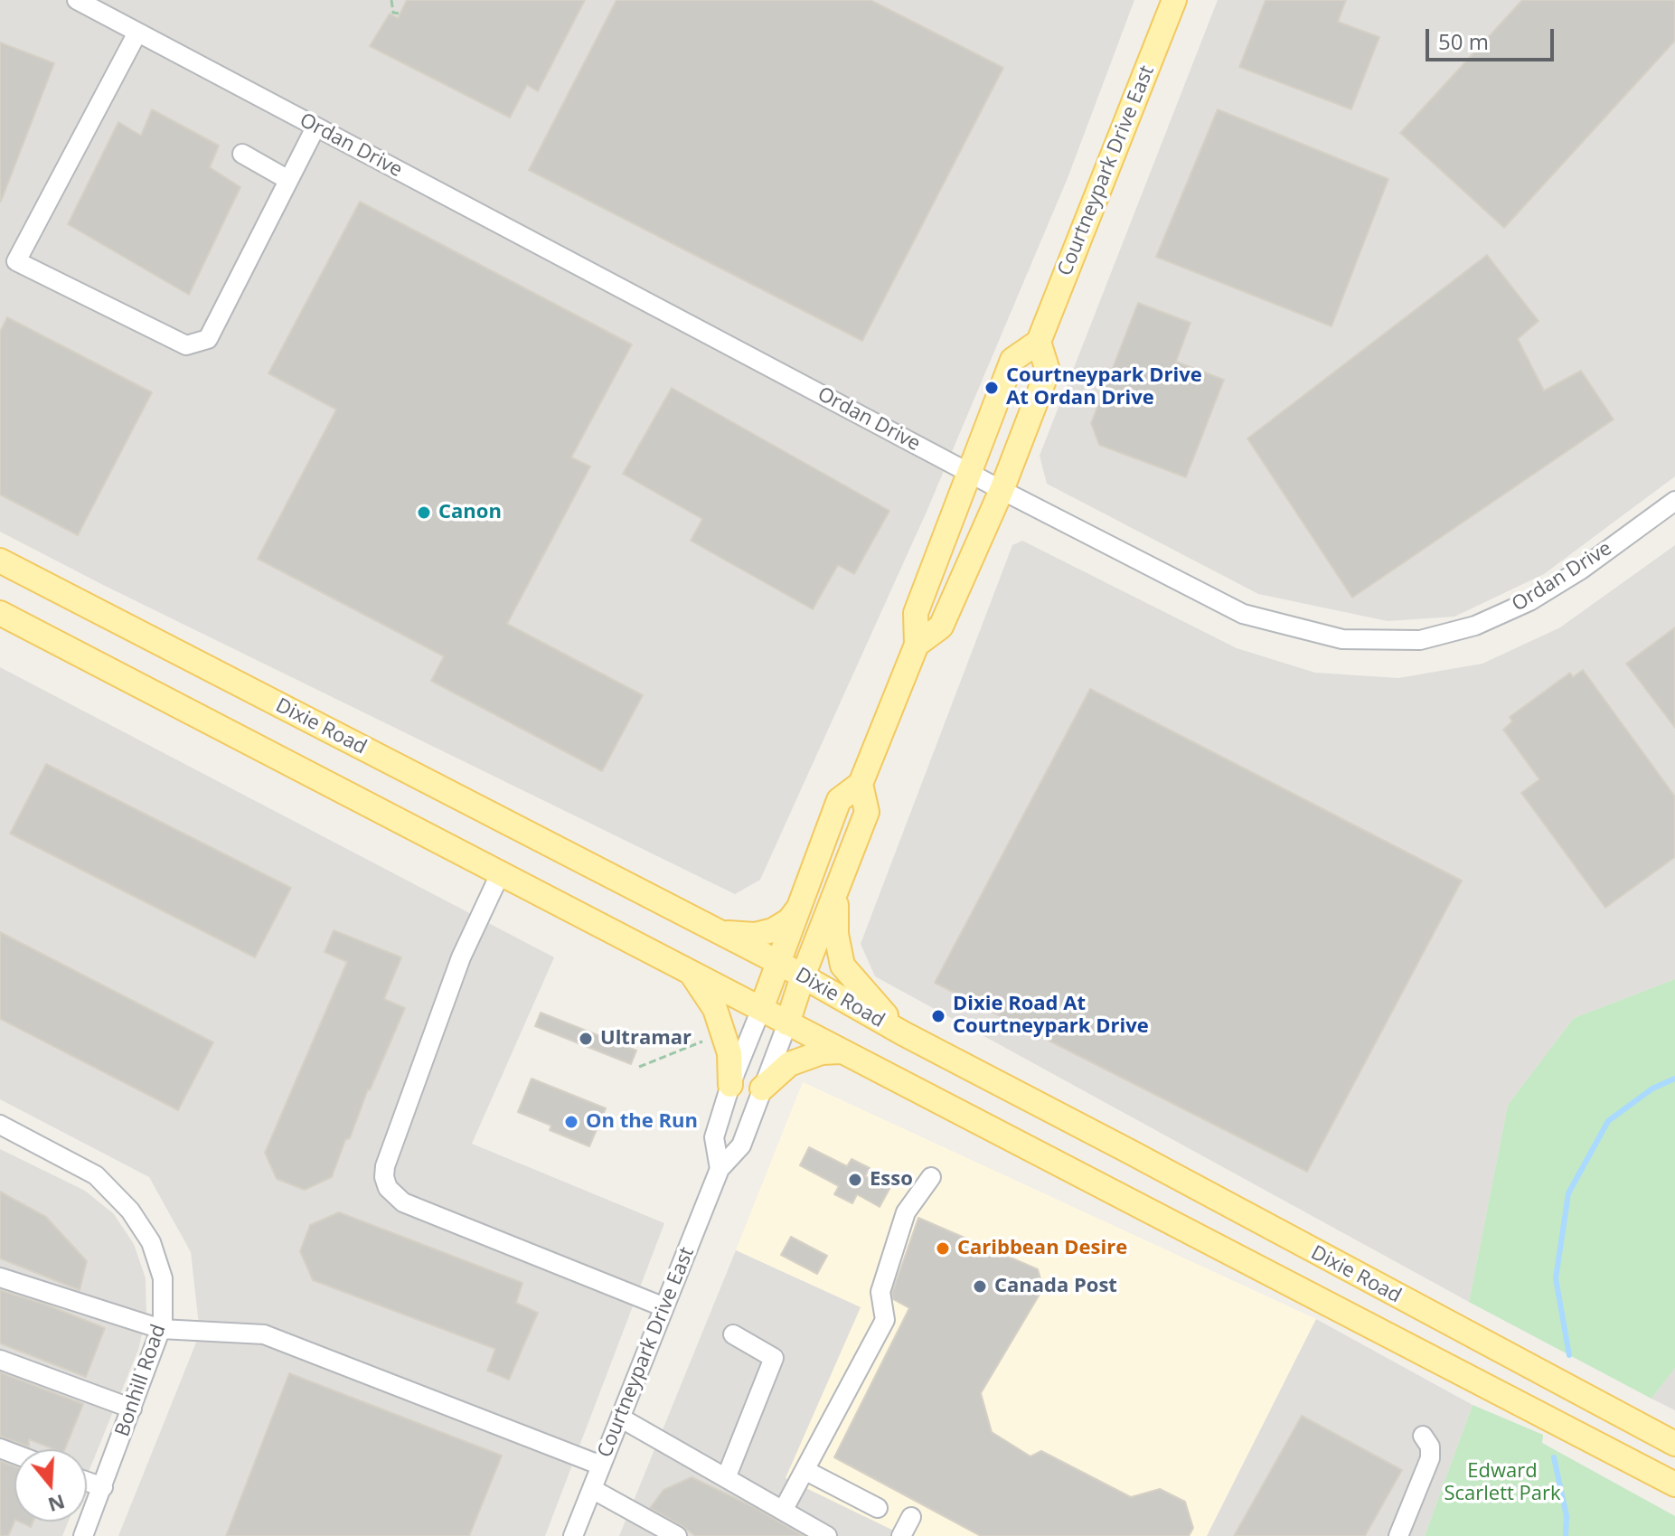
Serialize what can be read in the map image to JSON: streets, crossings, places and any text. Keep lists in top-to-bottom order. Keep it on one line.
{"streets":{"main road":["Courtneypark Drive East","Dixie Road"],"street":["Ordan Drive","Bonhill Road"]},"crossings":[["Ordan Drive","Courtneypark Drive East"],["Courtneypark Drive East","Dixie Road"]],"parks":["Edward Scarlett Park"],"places":["Courtneypark Drive At Ordan Drive","Canon","Dixie Road At Courtneypark Drive","Ultramar","On the Run","Esso","Caribbean Desire","Canada Post"],"scale_bar":"50 m","north":"bottom"}
